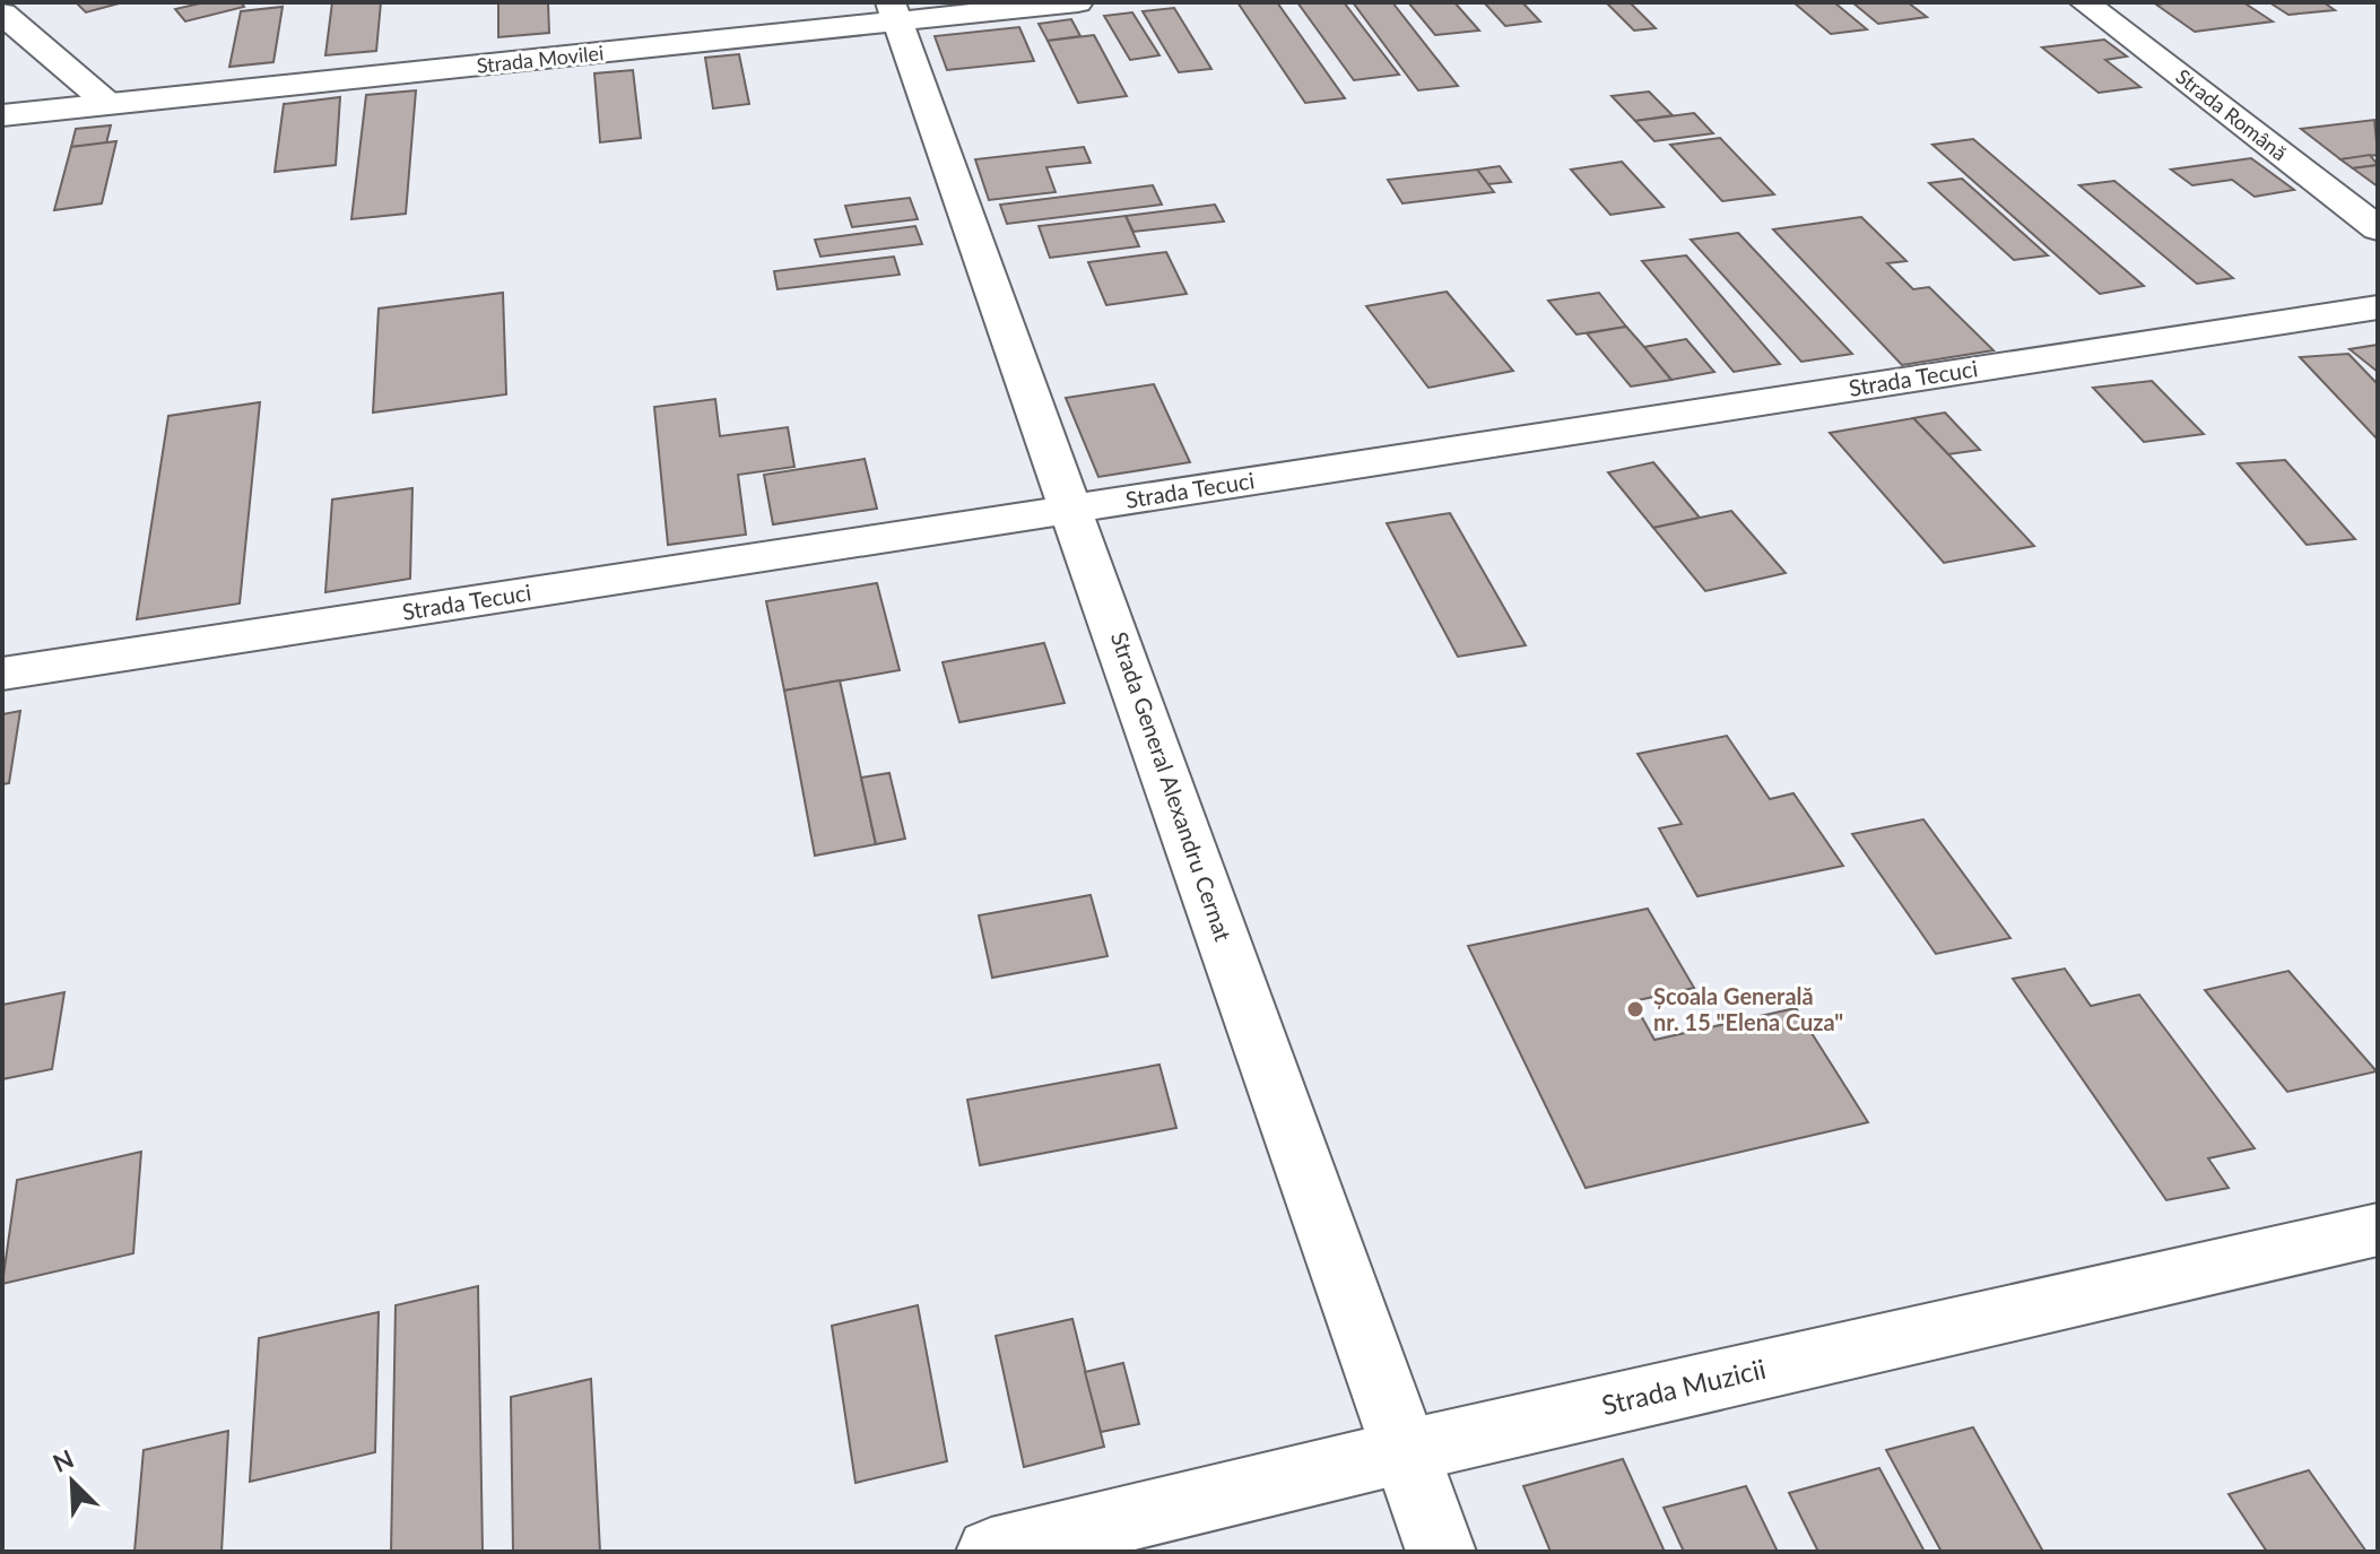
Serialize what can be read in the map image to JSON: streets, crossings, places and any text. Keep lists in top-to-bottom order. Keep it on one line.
{"streets":{"street":["Strada Movilei","Strada Română","Strada Tecuci","Strada General Alexandru Cernat","Strada Muzicii"]},"crossings":[["Strada Movilei","Strada General Alexandru Cernat"],["Strada Tecuci","Strada General Alexandru Cernat"],["Strada General Alexandru Cernat","Strada Muzicii"]],"places":["Școala Generală nr. 15 \"Elena Cuza\""],"north":"top left"}
